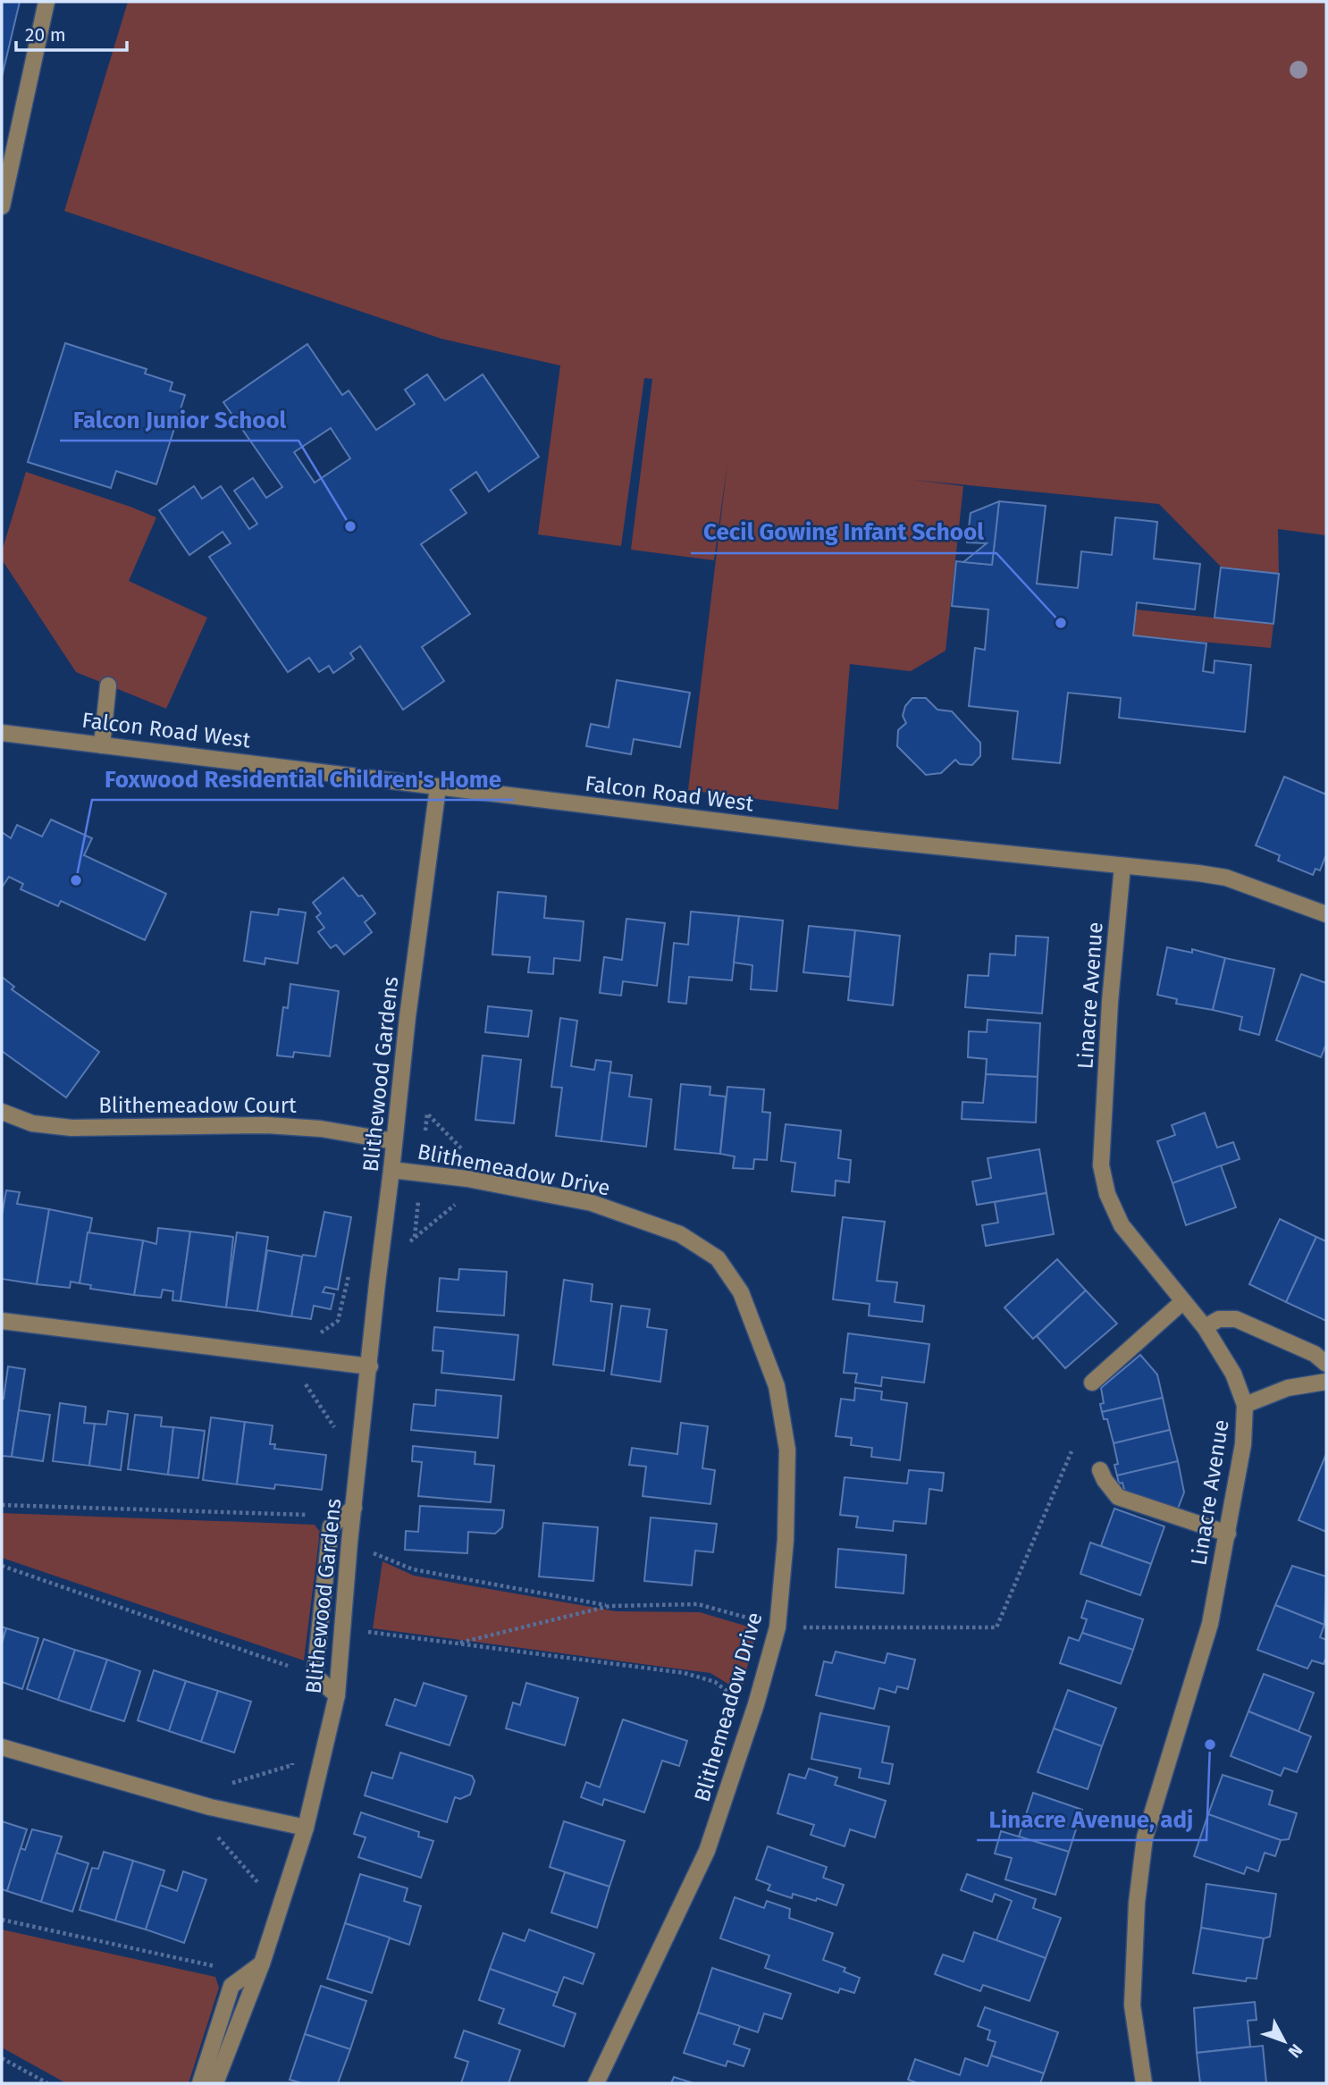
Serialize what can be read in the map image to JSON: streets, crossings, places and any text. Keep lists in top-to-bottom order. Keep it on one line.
{"streets":{"street":["Falcon Road West","Linacre Avenue","Blithewood Gardens","Blithemeadow Court","Blithemeadow Drive"]},"crossings":[["Falcon Road West","Linacre Avenue"],["Falcon Road West","Blithewood Gardens"],["Blithewood Gardens","Blithemeadow Court"],["Blithewood Gardens","Blithemeadow Drive"]],"places":["Falcon Junior School","Cecil Gowing Infant School","Foxwood Residential Children's Home","Linacre Avenue, adj"],"scale_bar":"20 m","north":"bottom right"}
